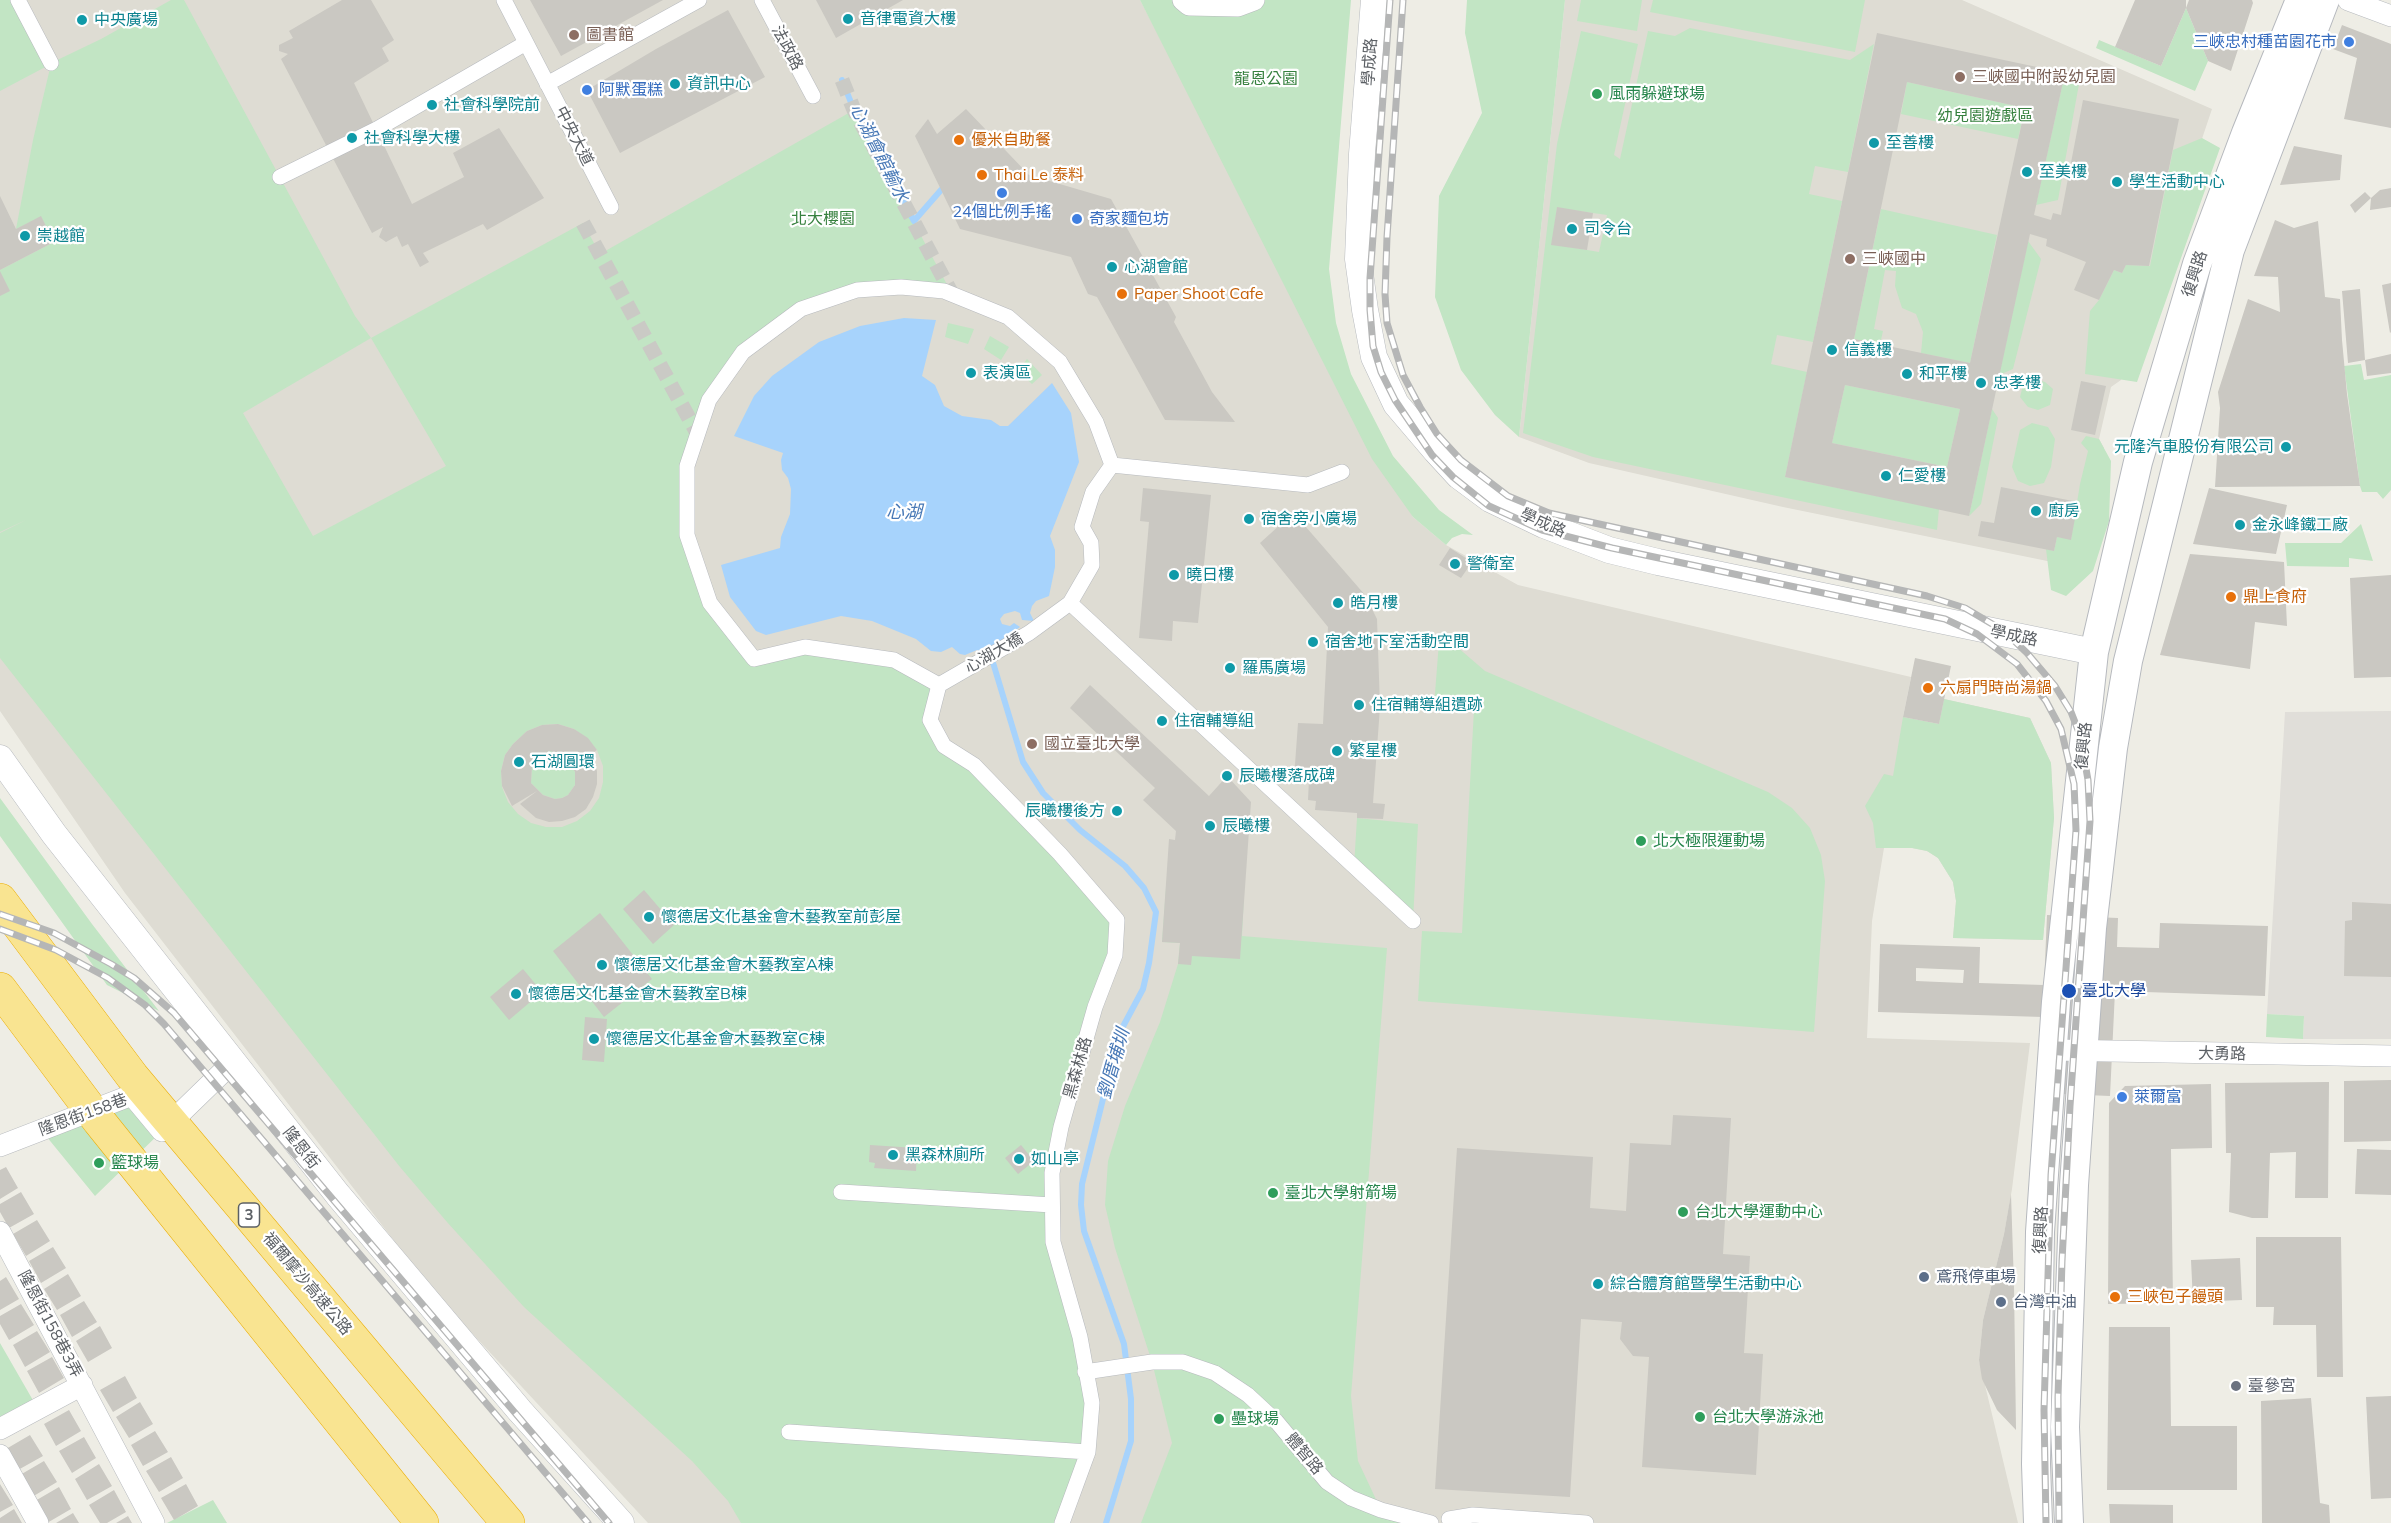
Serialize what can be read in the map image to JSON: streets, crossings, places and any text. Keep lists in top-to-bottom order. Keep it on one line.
{"streets":{"highway":["3","福爾摩沙高速公路"],"main road":["復興路"],"street":["法政路","學成路","中央大道","心湖大橋","大勇路","黑森林路","隆恩街158巷","隆恩街","隆恩街158巷3弄","體智路"]},"crossings":[["學成路","復興路"],["復興路","大勇路"],["心湖大橋","黑森林路"],["黑森林路","體智路"],["隆恩街158巷","福爾摩沙高速公路"]],"water":["心湖會館輸水","心湖","劉厝埔圳"],"parks":["龍恩公園","幼兒園遊戲區","北大櫻園"],"places":["音律電資大樓","中央廣場","圖書館","三峽忠村種苗園花市","三峽國中附設幼兒園","資訊中心","阿默蛋糕","風雨躲避球場","社會科學院前","社會科學大樓","優米自助餐","至善樓","至美樓","Thai Le 泰料","學生活動中心","24個比例手搖","奇家麵包坊","司令台","崇越館","三峽國中","心湖會館","Paper Shoot Cafe","信義樓","表演區","和平樓","忠孝樓","元隆汽車股份有限公司","仁愛樓","廚房","宿舍旁小廣場","金永峰鐵工廠","警衛室","曉日樓","鼎上食府","皓月樓","宿舍地下室活動空間","羅馬廣場","六扇門時尚湯鍋","住宿輔導組遺跡","住宿輔導組","國立臺北大學","繁星樓","石湖圓環","辰曦樓落成碑","辰曦樓後方","辰曦樓","北大極限運動場","懷德居文化基金會木藝教室前彭屋","懷德居文化基金會木藝教室A棟","臺北大學","懷德居文化基金會木藝教室B棟","懷德居文化基金會木藝教室C棟","萊爾富","黑森林廁所","如山亭","籃球場","臺北大學射箭場","台北大學運動中心","鳶飛停車場","綜合體育館暨學生活動中心","三峽包子饅頭","台灣中油","臺參宮","台北大學游泳池","壘球場"]}
